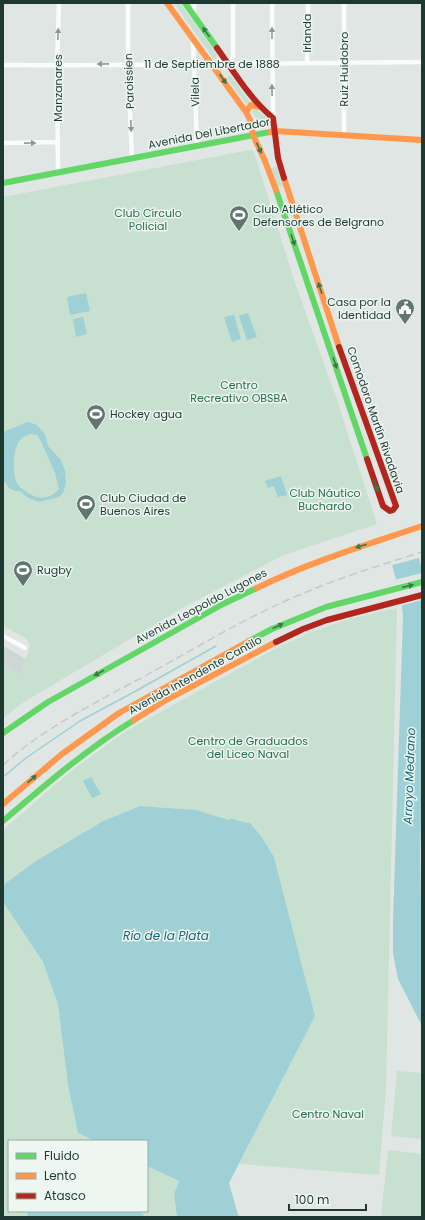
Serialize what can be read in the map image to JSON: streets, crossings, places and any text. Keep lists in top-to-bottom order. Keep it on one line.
{"streets":{"main road":["Avenida Del Libertador","Comodoro Martín Rivadavia","Avenida Leopoldo Lugones","Avenida Intendente Cantilo"],"street":["Irlanda","11 de Septiembre de 1888","Ruiz Huidobro","Paroissien","Manzanares","Vilela"]},"crossings":[["Irlanda","11 de Septiembre de 1888"],["11 de Septiembre de 1888","Ruiz Huidobro"],["11 de Septiembre de 1888","Paroissien"],["11 de Septiembre de 1888","Manzanares"],["11 de Septiembre de 1888","Vilela"],["11 de Septiembre de 1888","Comodoro Martín Rivadavia"],["Ruiz Huidobro","Avenida Del Libertador"],["Paroissien","Avenida Del Libertador"],["Manzanares","Avenida Del Libertador"],["Vilela","Avenida Del Libertador"],["Vilela","Comodoro Martín Rivadavia"],["Avenida Del Libertador","Comodoro Martín Rivadavia"]],"one_way":["Paroissien","Manzanares","Avenida Leopoldo Lugones"],"water":["Arroyo Medrano","Río de la Plata"],"parks":["Club Círculo Policial","Centro Recreativo OBSBA","Club Náutico Buchardo","Centro de Graduados del Liceo Naval","Centro Naval"],"places":{"sports":["Club Atlético Defensores de Belgrano","Hockey agua","Club Ciudad de Buenos Aires","Rugby"],"public building":["Casa por la Identidad"]},"legend":["Fluido","Lento","Atasco"],"scale_bar":"100 m"}
